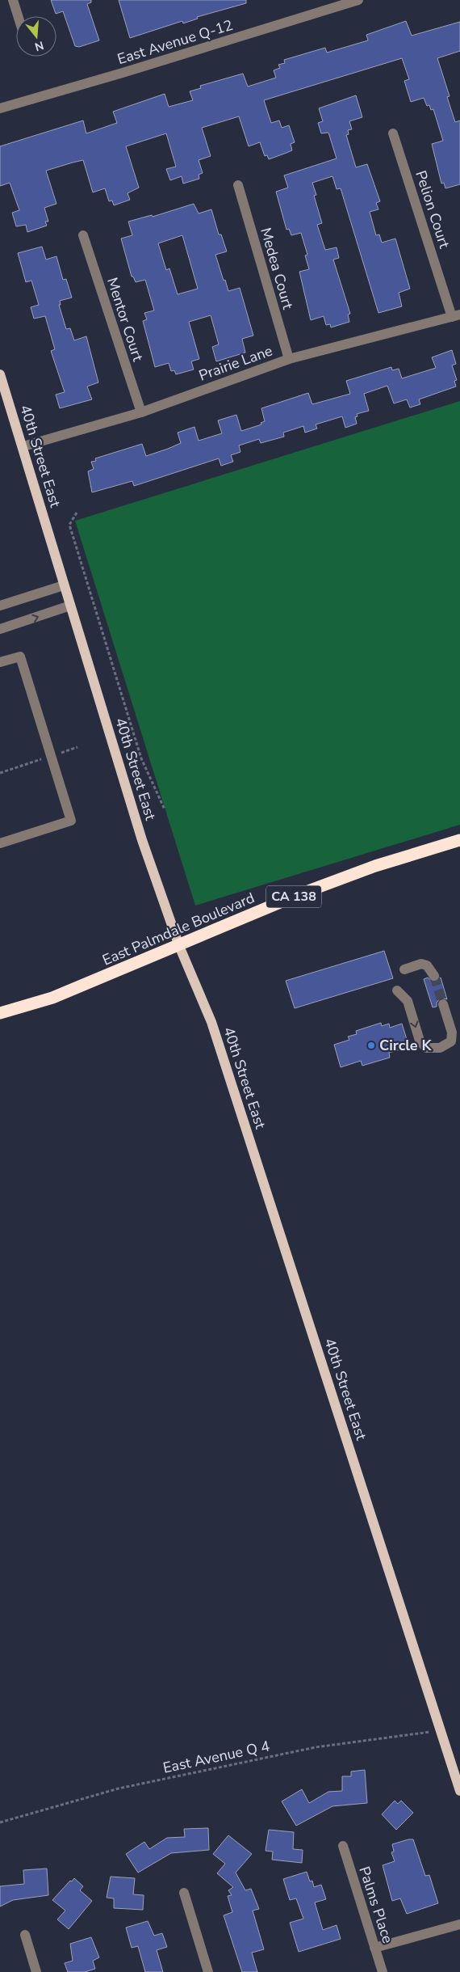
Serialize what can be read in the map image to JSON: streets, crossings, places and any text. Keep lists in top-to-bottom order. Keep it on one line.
{"streets":{"highway":["CA 138","East Palmdale Boulevard"],"main road":["40th Street East"],"street":["East Avenue Q-12","Pelion Court","Medea Court","Mentor Court","Prairie Lane","Palms Place"],"path":["East Avenue Q 4"]},"crossings":[["Pelion Court","Prairie Lane"],["Medea Court","Prairie Lane"],["Mentor Court","Prairie Lane"],["Prairie Lane","40th Street East"],["40th Street East","East Palmdale Boulevard"],["40th Street East","East Avenue Q 4"]],"places":["Circle K"],"north":"bottom"}
